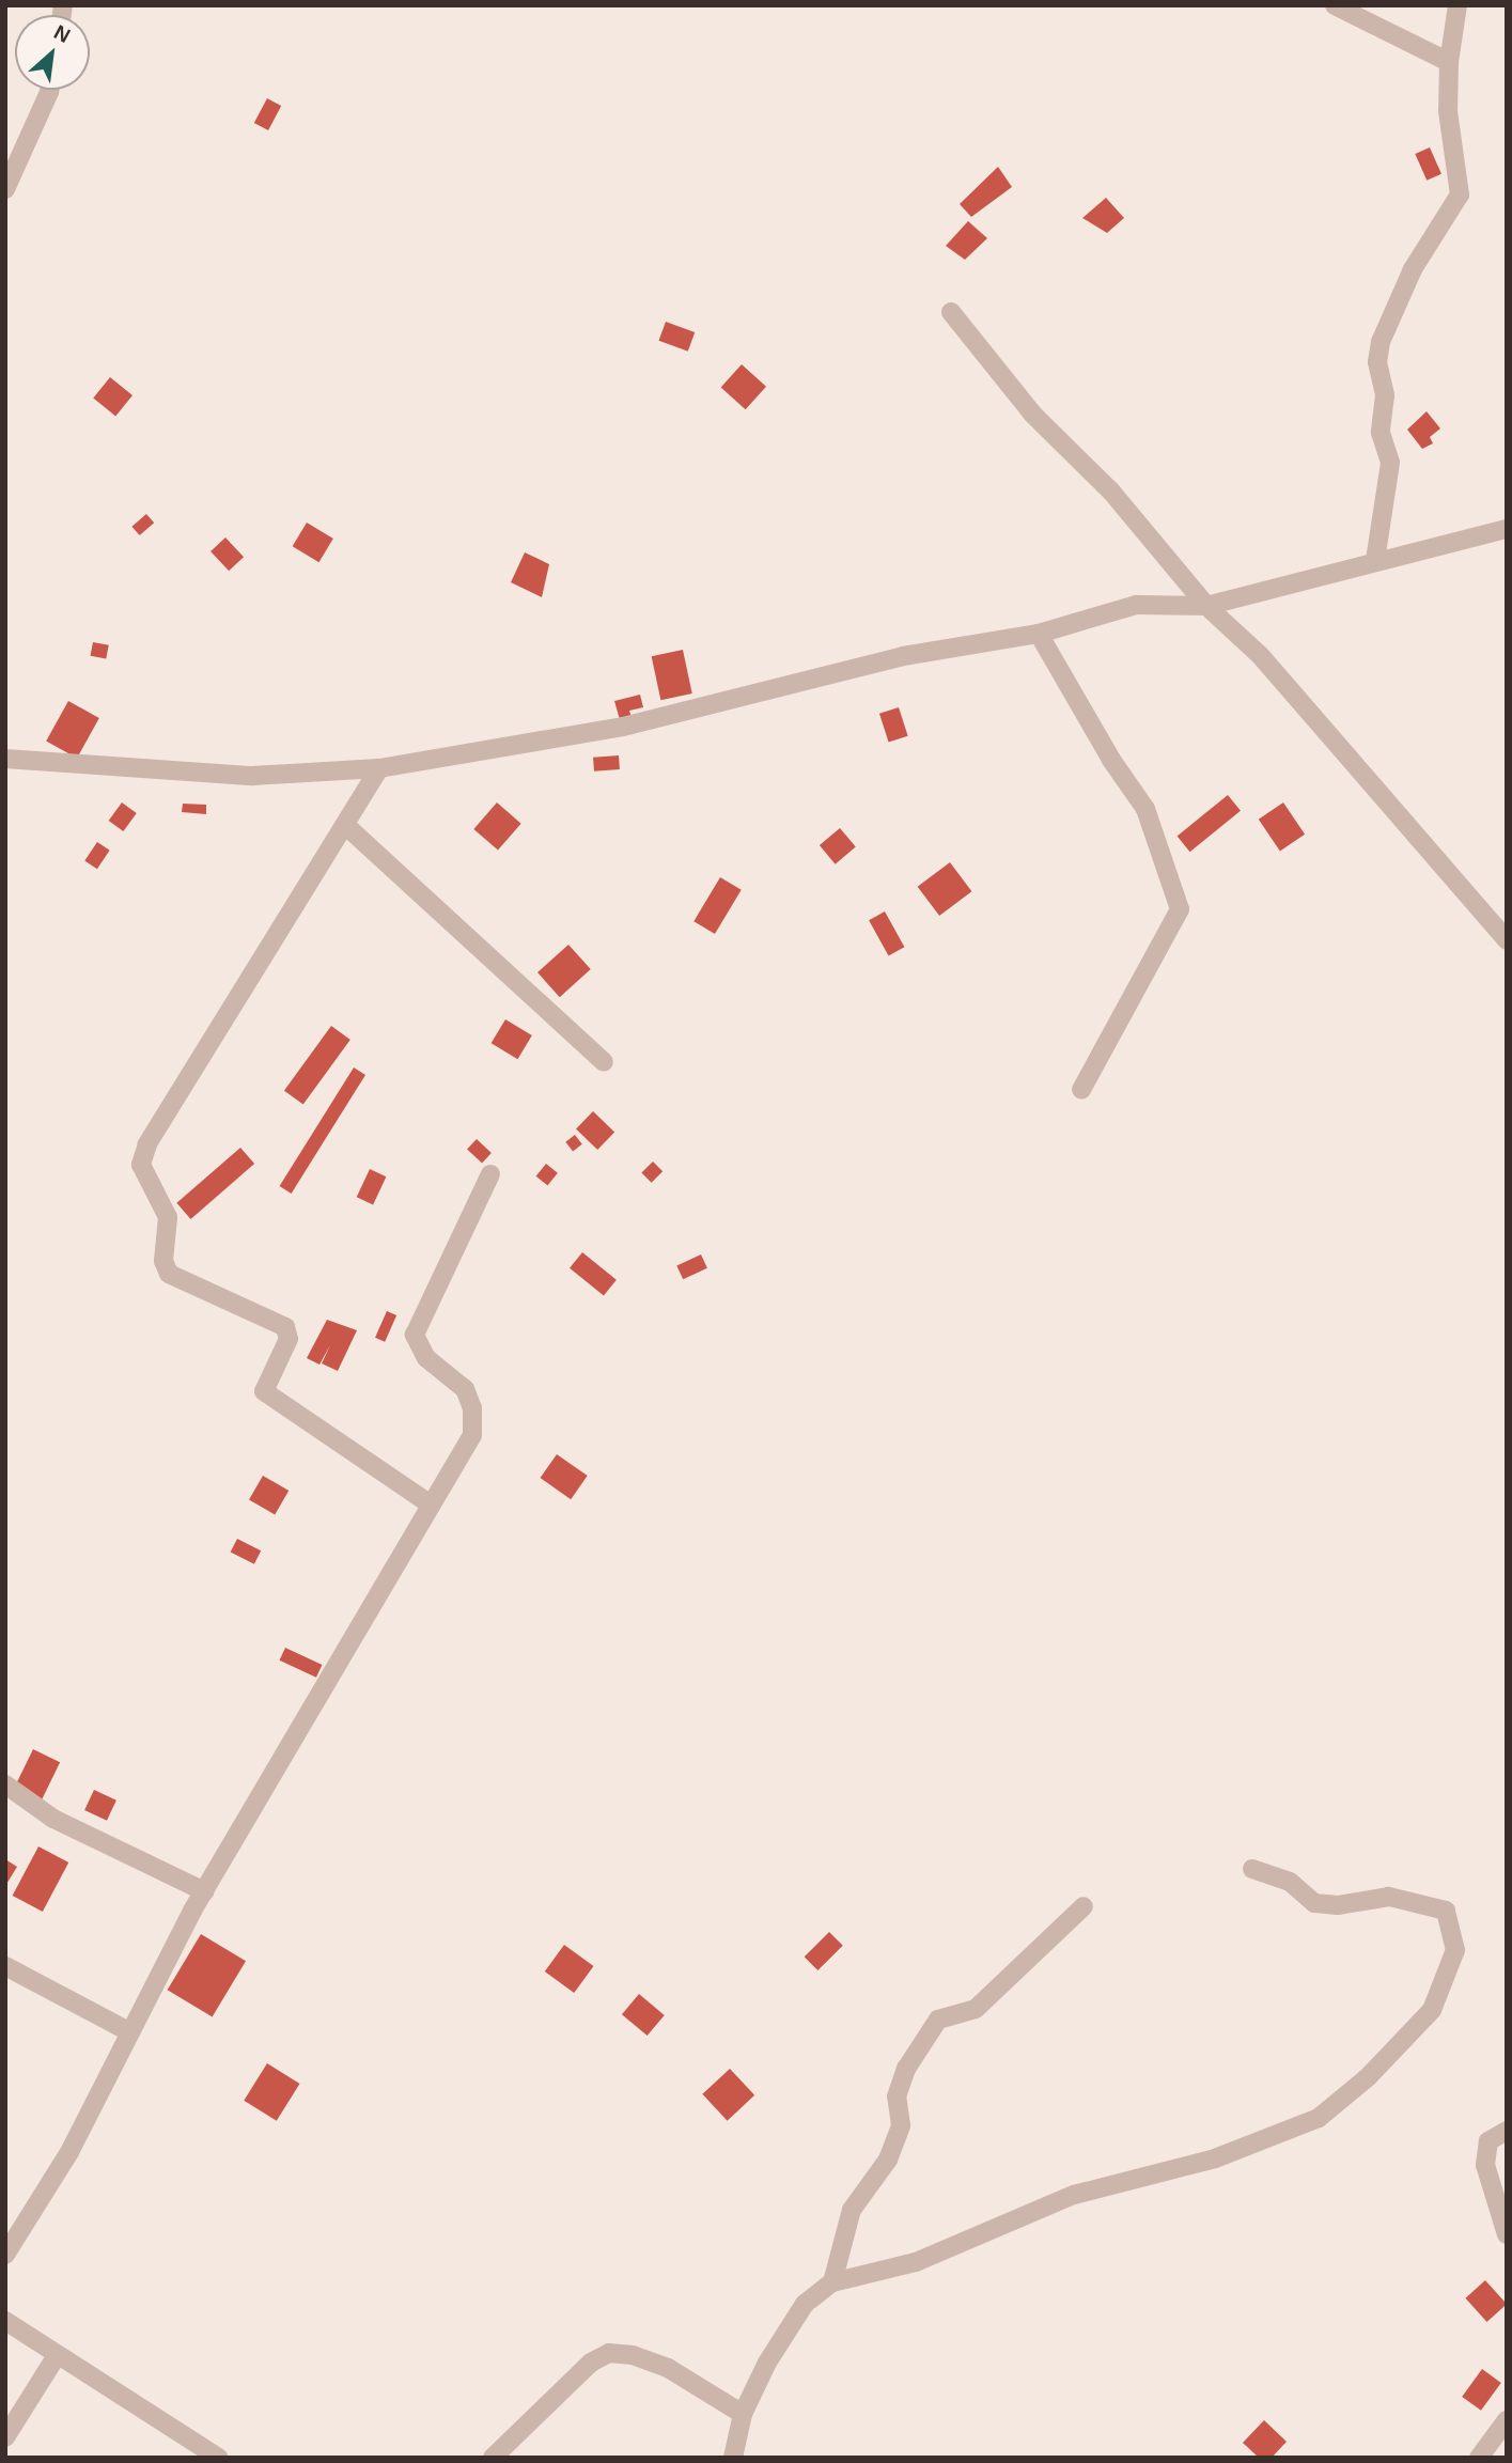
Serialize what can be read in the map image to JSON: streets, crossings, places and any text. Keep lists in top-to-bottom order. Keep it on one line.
{"north":"top right"}
